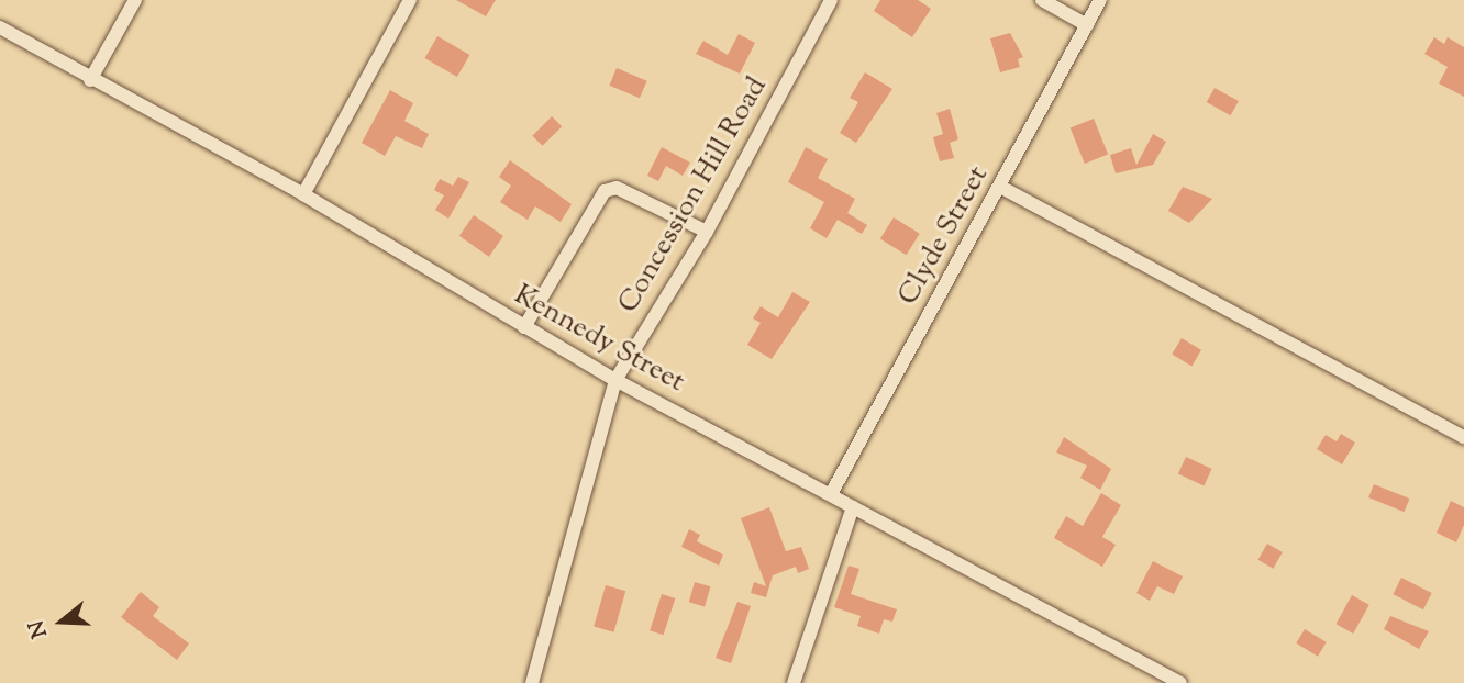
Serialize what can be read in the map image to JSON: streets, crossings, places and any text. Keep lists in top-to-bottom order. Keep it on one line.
{"streets":{"street":["Concession Hill Road","Clyde Street","Kennedy Street"]},"crossings":[["Concession Hill Road","Kennedy Street"],["Clyde Street","Kennedy Street"]],"north":"left"}
